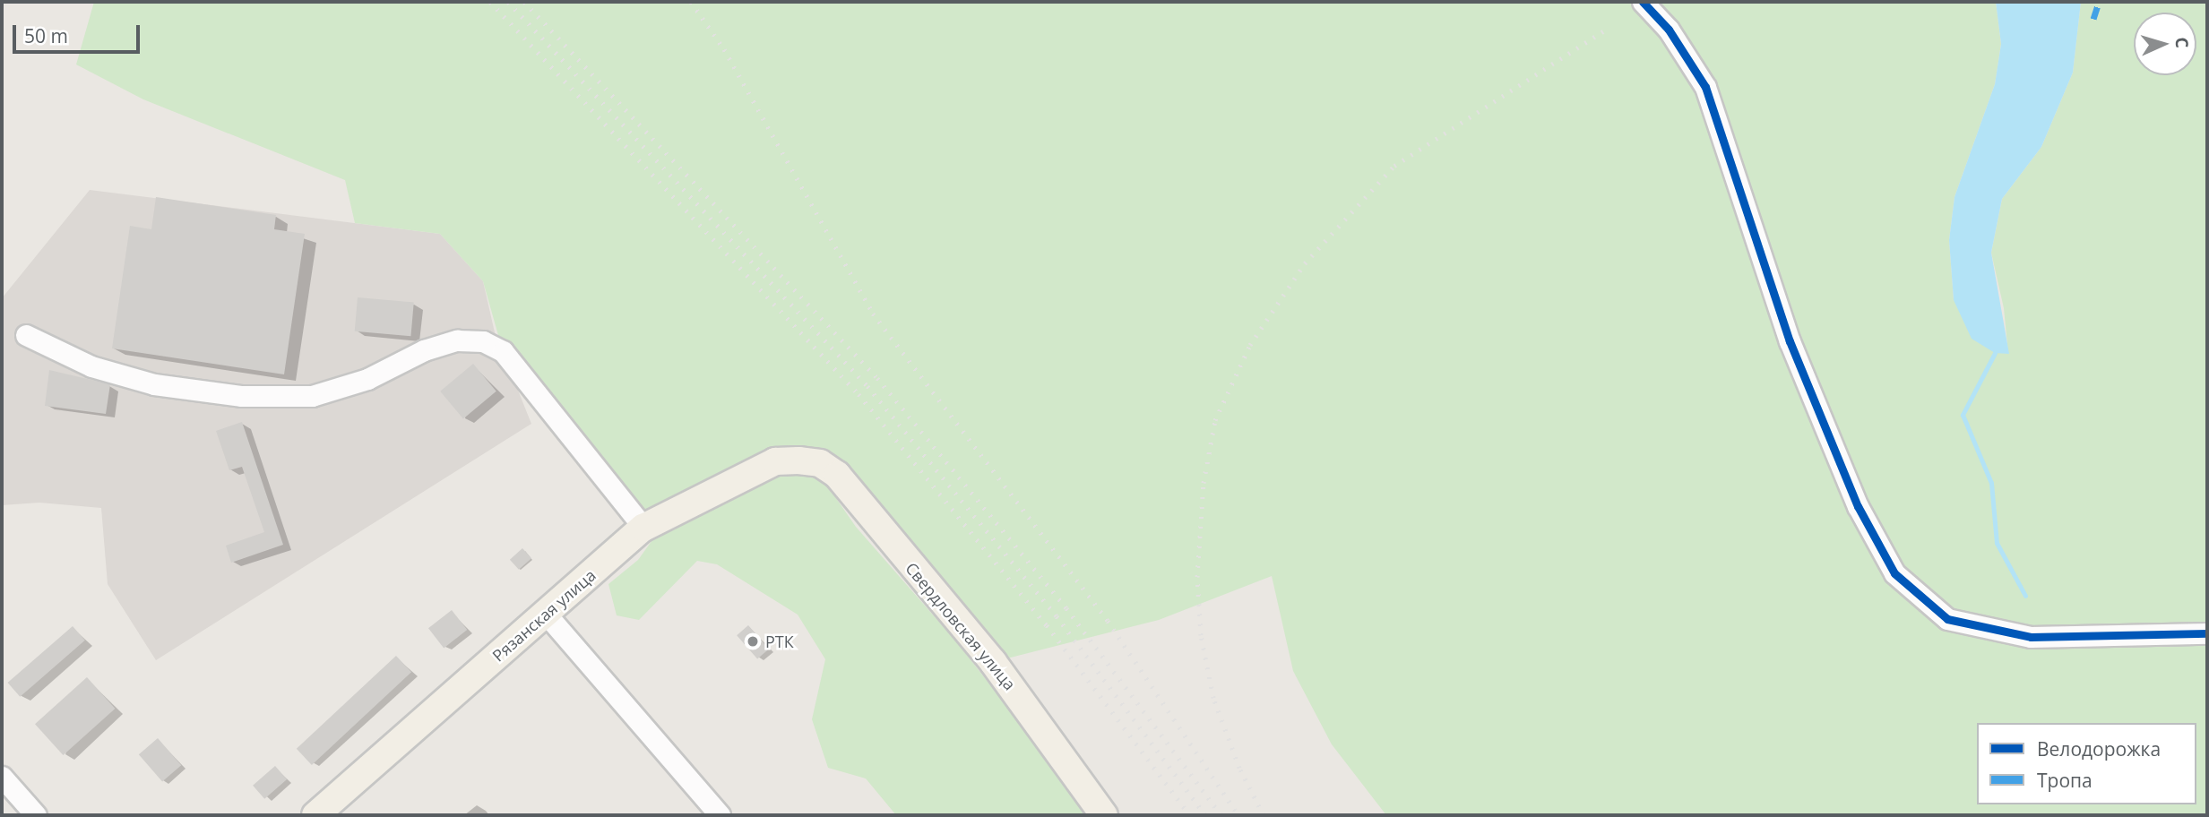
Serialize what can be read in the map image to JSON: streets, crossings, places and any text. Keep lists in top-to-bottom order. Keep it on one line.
{"streets":{"main road":["Рязанская улица","Свердловская улица"]},"crossings":[["Рязанская улица","Свердловская улица"]],"places":["РТК"],"legend":["Велодорожка","Тропа"],"scale_bar":"50 m","north":"right"}
